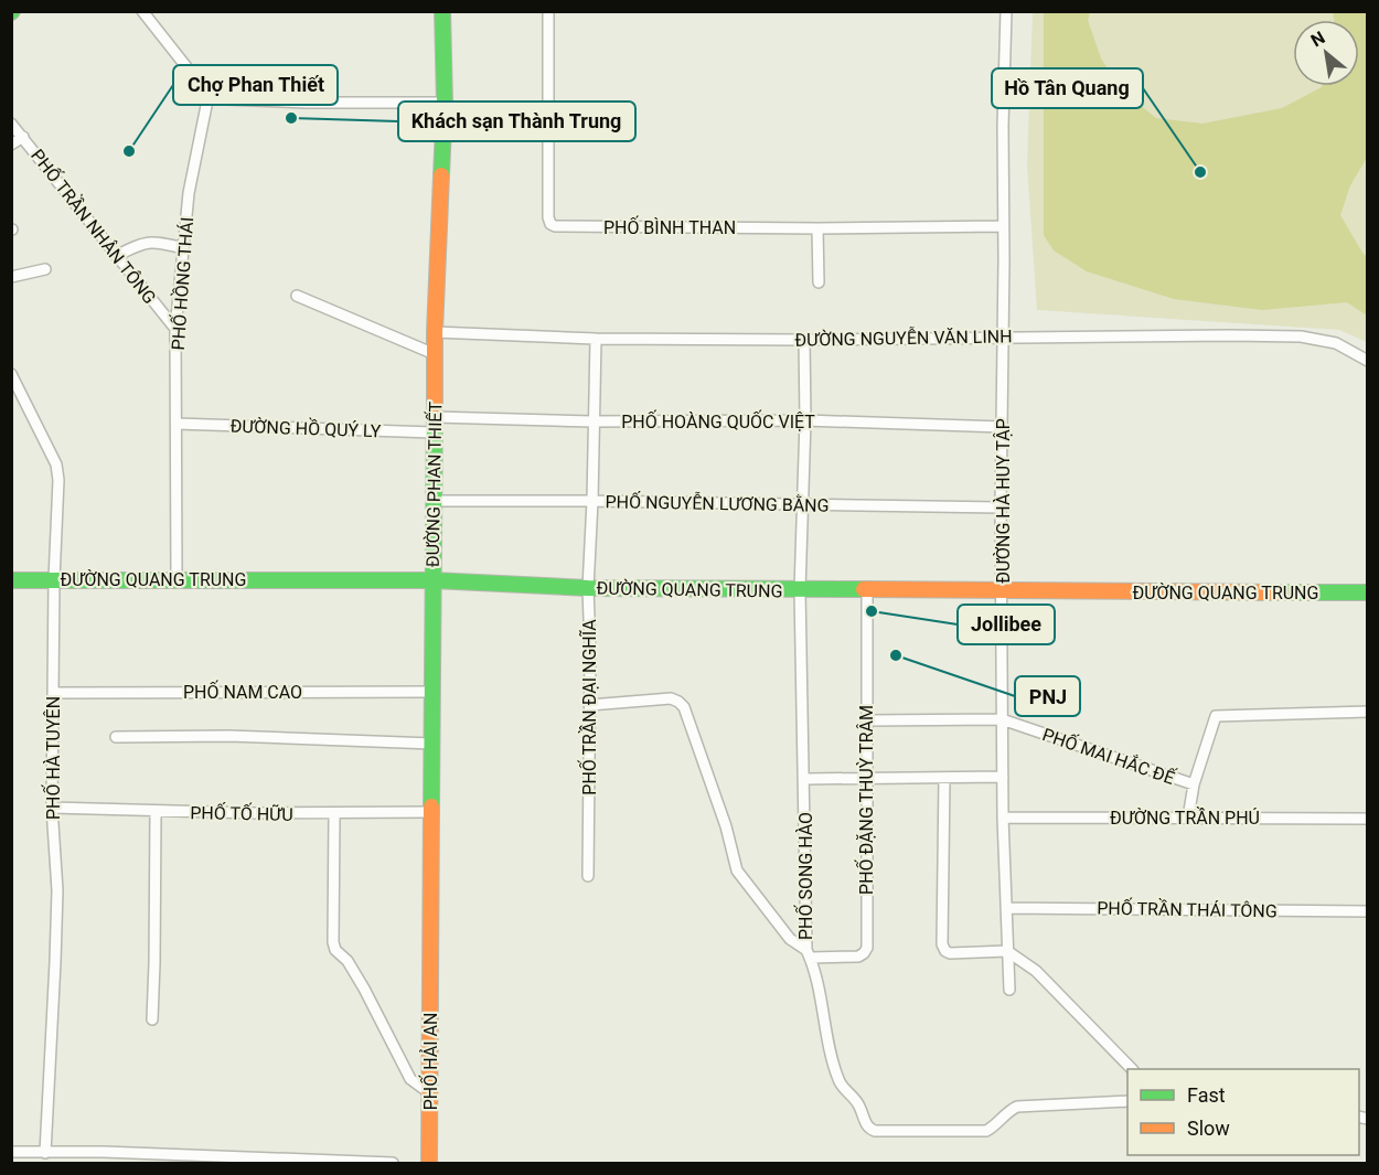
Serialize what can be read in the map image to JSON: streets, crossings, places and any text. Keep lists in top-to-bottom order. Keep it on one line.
{"streets":{"main road":["ĐƯỜNG PHAN THIẾT","ĐƯỜNG QUANG TRUNG","PHỐ HẢI AN"],"street":["PHỐ TRẦN NHÂN TÔNG","PHỐ BÌNH THAN","PHỐ HỒNG THÁI","ĐƯỜNG NGUYỄN VĂN LINH","PHỐ HOÀNG QUỐC VIỆT","ĐƯỜNG HỒ QUÝ LY","ĐƯỜNG HÀ HUY TẬP","PHỐ NGUYỄN LƯƠNG BẰNG","PHỐ NAM CAO","PHỐ TRẦN ĐẠI NGHĨA","PHỐ MAI HẮC ĐẾ","PHỐ HÀ TUYÊN","PHỐ ĐẶNG THUỲ TRÂM","PHỐ TỐ HỮU","ĐƯỜNG TRẦN PHÚ","PHỐ SONG HÀO","PHỐ TRẦN THÁI TÔNG"]},"crossings":[["PHỐ TRẦN NHÂN TÔNG","PHỐ HỒNG THÁI"],["PHỐ BÌNH THAN","ĐƯỜNG HÀ HUY TẬP"],["PHỐ HỒNG THÁI","ĐƯỜNG HỒ QUÝ LY"],["PHỐ HỒNG THÁI","ĐƯỜNG QUANG TRUNG"],["ĐƯỜNG NGUYỄN VĂN LINH","ĐƯỜNG PHAN THIẾT"],["ĐƯỜNG NGUYỄN VĂN LINH","ĐƯỜNG HÀ HUY TẬP"],["ĐƯỜNG NGUYỄN VĂN LINH","PHỐ TRẦN ĐẠI NGHĨA"],["ĐƯỜNG NGUYỄN VĂN LINH","PHỐ SONG HÀO"],["PHỐ HOÀNG QUỐC VIỆT","ĐƯỜNG PHAN THIẾT"],["PHỐ HOÀNG QUỐC VIỆT","ĐƯỜNG HÀ HUY TẬP"],["PHỐ HOÀNG QUỐC VIỆT","PHỐ TRẦN ĐẠI NGHĨA"],["PHỐ HOÀNG QUỐC VIỆT","PHỐ SONG HÀO"],["ĐƯỜNG HỒ QUÝ LY","ĐƯỜNG PHAN THIẾT"],["ĐƯỜNG PHAN THIẾT","PHỐ NGUYỄN LƯƠNG BẰNG"],["ĐƯỜNG PHAN THIẾT","ĐƯỜNG QUANG TRUNG"],["ĐƯỜNG PHAN THIẾT","PHỐ NAM CAO"],["ĐƯỜNG PHAN THIẾT","PHỐ TỐ HỮU"],["ĐƯỜNG PHAN THIẾT","PHỐ HẢI AN"],["ĐƯỜNG HÀ HUY TẬP","PHỐ NGUYỄN LƯƠNG BẰNG"],["ĐƯỜNG HÀ HUY TẬP","ĐƯỜNG QUANG TRUNG"],["ĐƯỜNG HÀ HUY TẬP","PHỐ MAI HẮC ĐẾ"],["ĐƯỜNG HÀ HUY TẬP","ĐƯỜNG TRẦN PHÚ"],["ĐƯỜNG HÀ HUY TẬP","PHỐ TRẦN THÁI TÔNG"],["PHỐ NGUYỄN LƯƠNG BẰNG","PHỐ TRẦN ĐẠI NGHĨA"],["PHỐ NGUYỄN LƯƠNG BẰNG","PHỐ SONG HÀO"],["ĐƯỜNG QUANG TRUNG","PHỐ TRẦN ĐẠI NGHĨA"],["ĐƯỜNG QUANG TRUNG","PHỐ HÀ TUYÊN"],["ĐƯỜNG QUANG TRUNG","PHỐ ĐẶNG THUỲ TRÂM"],["ĐƯỜNG QUANG TRUNG","PHỐ SONG HÀO"],["PHỐ NAM CAO","PHỐ HÀ TUYÊN"],["PHỐ MAI HẮC ĐẾ","PHỐ ĐẶNG THUỲ TRÂM"],["PHỐ HÀ TUYÊN","PHỐ TỐ HỮU"],["PHỐ ĐẶNG THUỲ TRÂM","PHỐ SONG HÀO"]],"places":["Khách sạn Thành Trung","Chợ Phan Thiết","Hồ Tân Quang","Jollibee","PNJ"],"legend":["Fast","Slow"],"north":"top left"}
